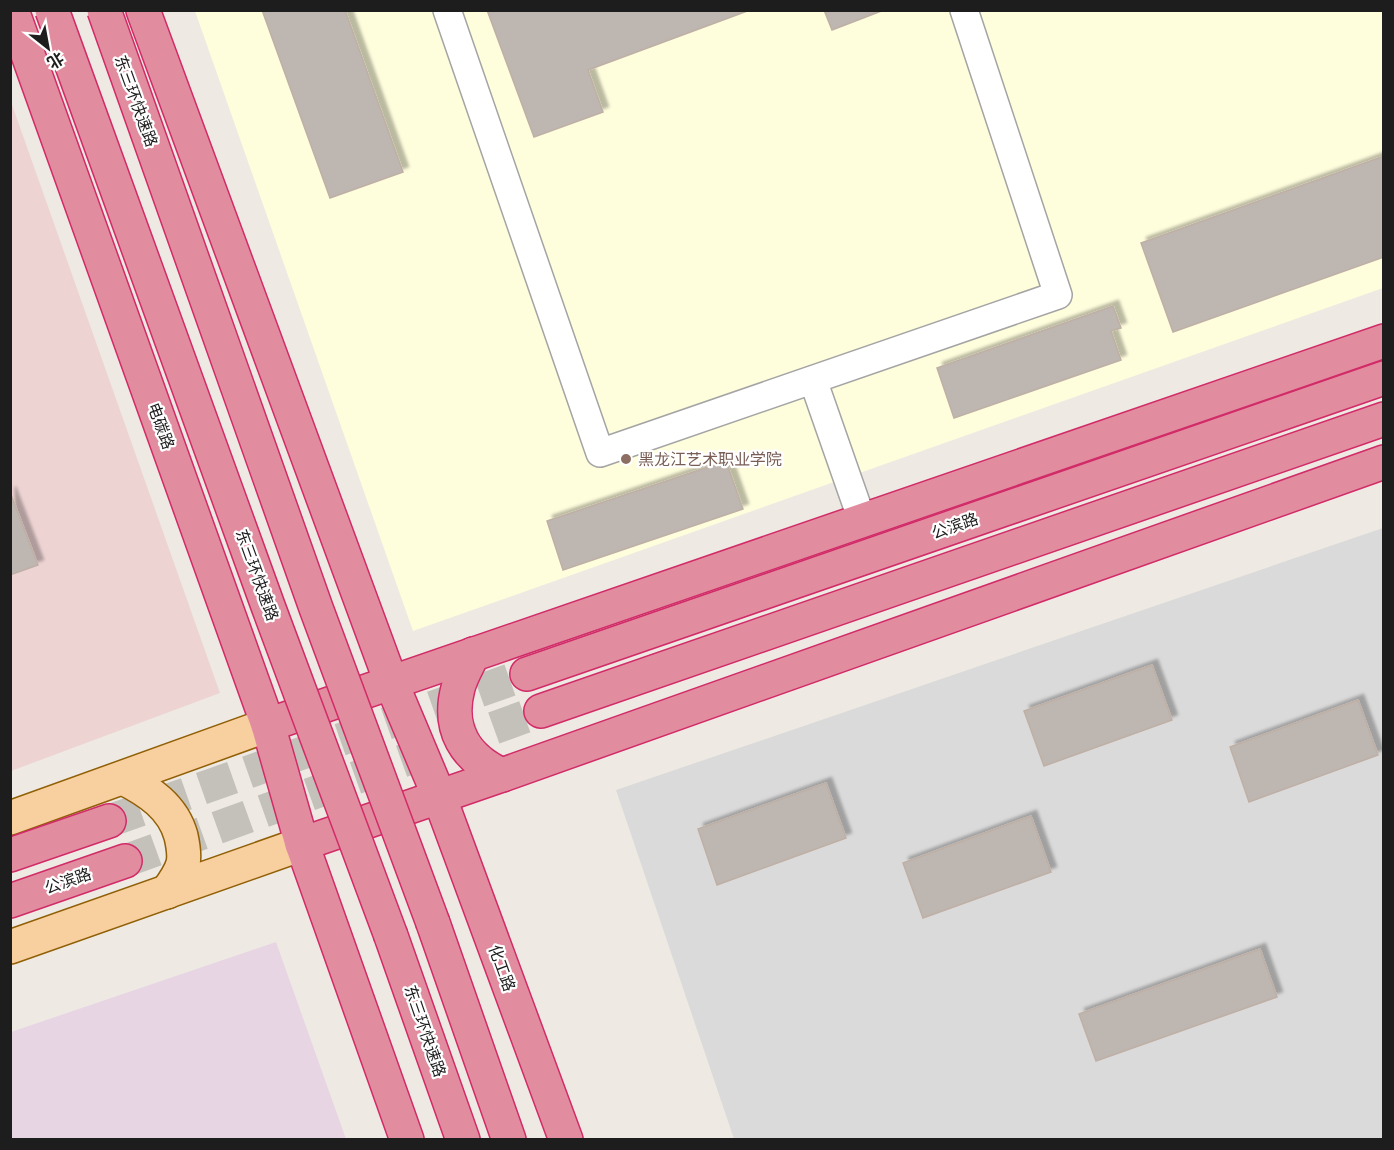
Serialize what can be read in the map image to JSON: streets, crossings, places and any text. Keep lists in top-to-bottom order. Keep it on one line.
{"streets":{"highway":["东三环快速路","电碳路","公滨路","化工路"]},"places":["黑龙江艺术职业学院"],"north":"bottom right"}
